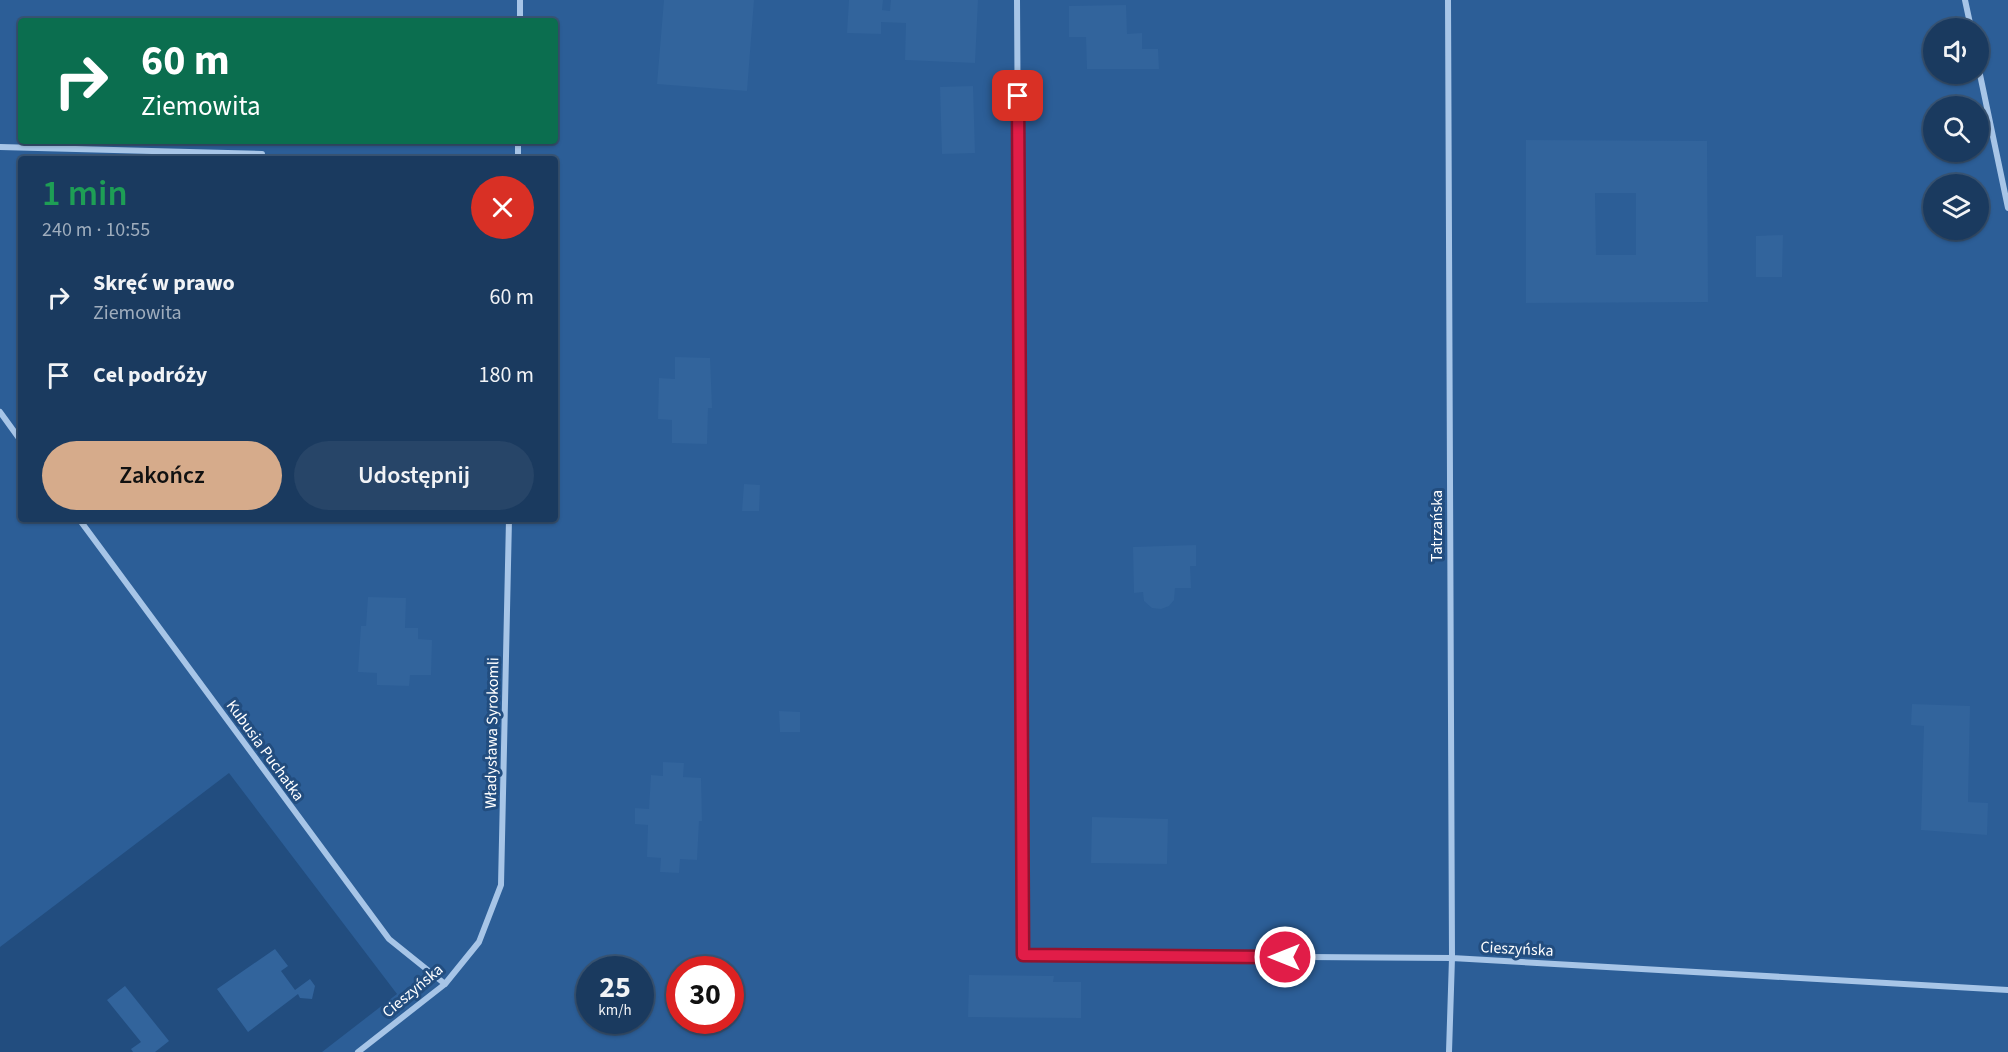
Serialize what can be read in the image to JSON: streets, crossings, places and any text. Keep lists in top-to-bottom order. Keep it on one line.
{"streets":{"street":["Tatrzańska","Władysława Syrokomli","Kubusia Puchatka","Cieszyńska"]},"crossings":[["Tatrzańska","Cieszyńska"],["Władysława Syrokomli","Cieszyńska"],["Kubusia Puchatka","Cieszyńska"]],"page":{"turn":["60 m","Ziemowita"],"heading":["1 min","240 m · 10:55"],"list":[{"name":"Skręć w prawo","note":"Ziemowita","value":"60 m"},{"name":"Cel podróży","value":"180 m"}],"buttons":["Zakończ","Udostępnij"],"speed":"25 km/h","limit":"30"}}
